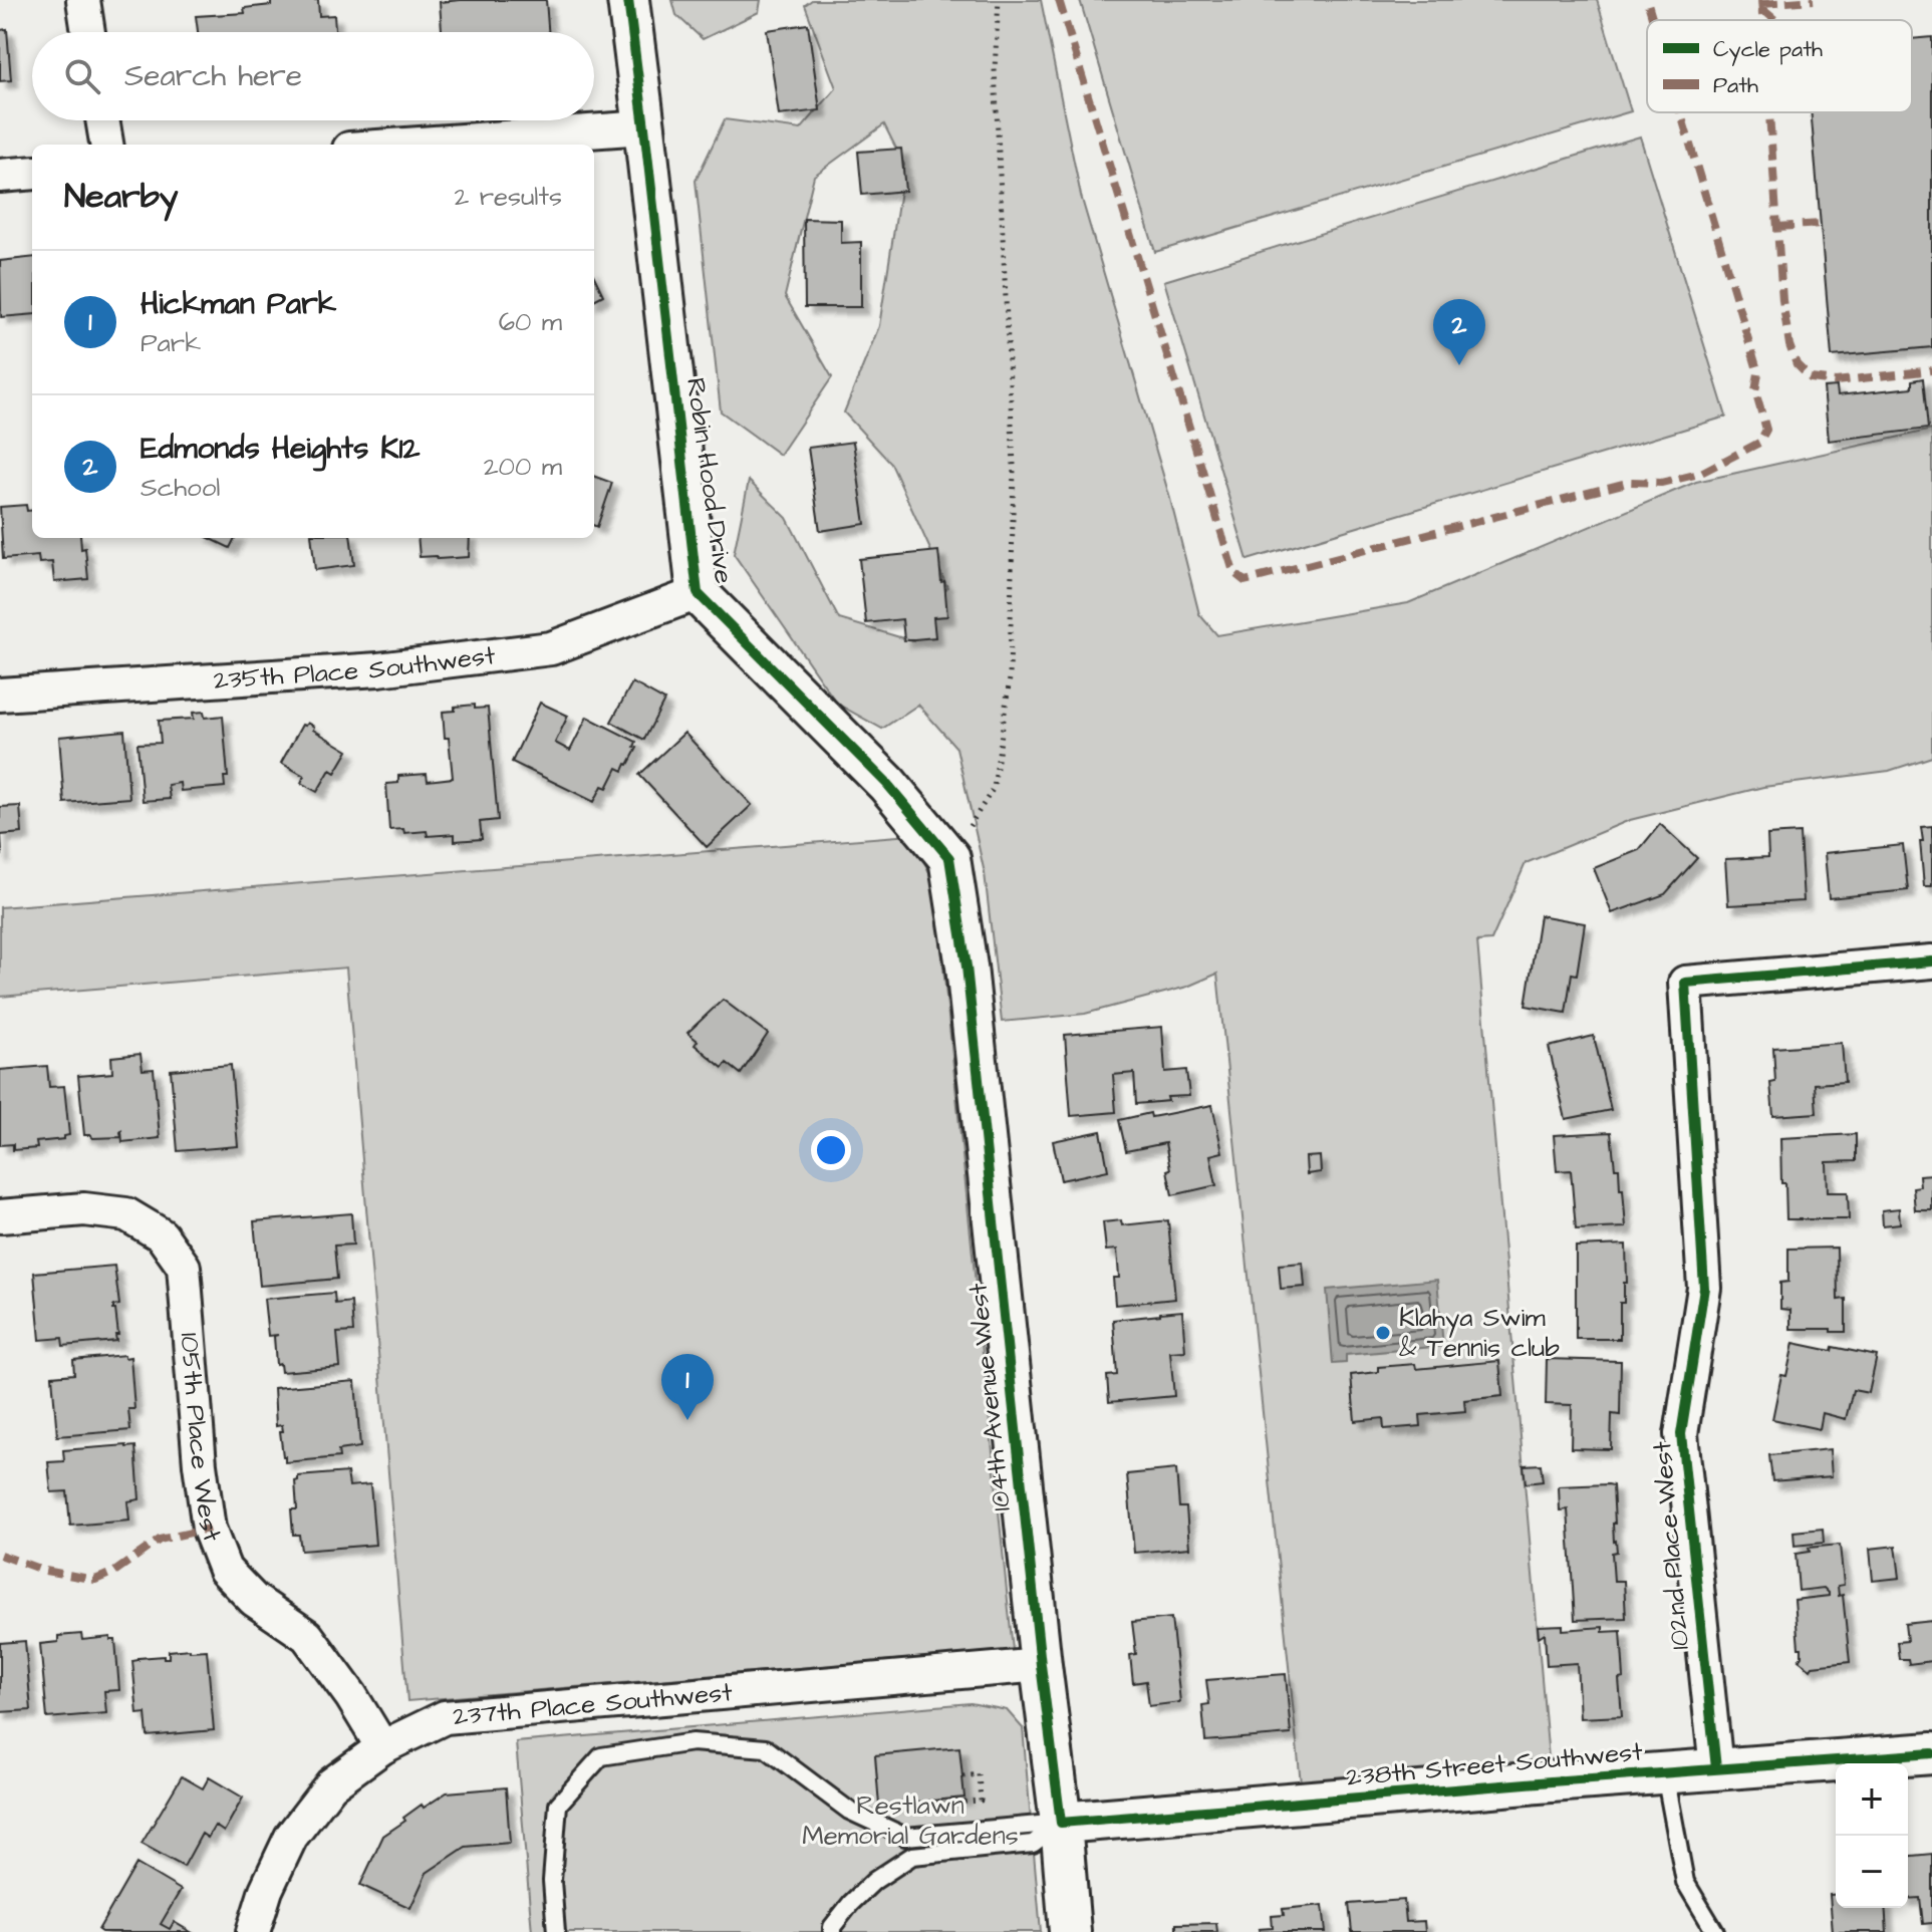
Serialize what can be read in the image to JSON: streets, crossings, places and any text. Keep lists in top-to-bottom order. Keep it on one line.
{"streets":{"street":["Robin Hood Drive","235th Place Southwest","104th Avenue West","105th Place West","102nd Place West","237th Place Southwest","238th Street Southwest"]},"crossings":[["Robin Hood Drive","235th Place Southwest"],["Robin Hood Drive","104th Avenue West"],["104th Avenue West","237th Place Southwest"],["104th Avenue West","238th Street Southwest"],["105th Place West","237th Place Southwest"],["102nd Place West","238th Street Southwest"]],"parks":["Restlawn Memorial Gardens"],"places":["Klahya Swim & Tennis club"],"legend":["Cycle path","Path"],"page":{"search":"Search here","heading":["Nearby","2 results"],"list":[{"mark":"1","name":"Hickman Park","note":"Park","value":"60 m"},{"mark":"2","name":"Edmonds Heights K12","note":"School","value":"200 m"}],"pins":["2","1"],"map_buttons":["+","−"]}}
